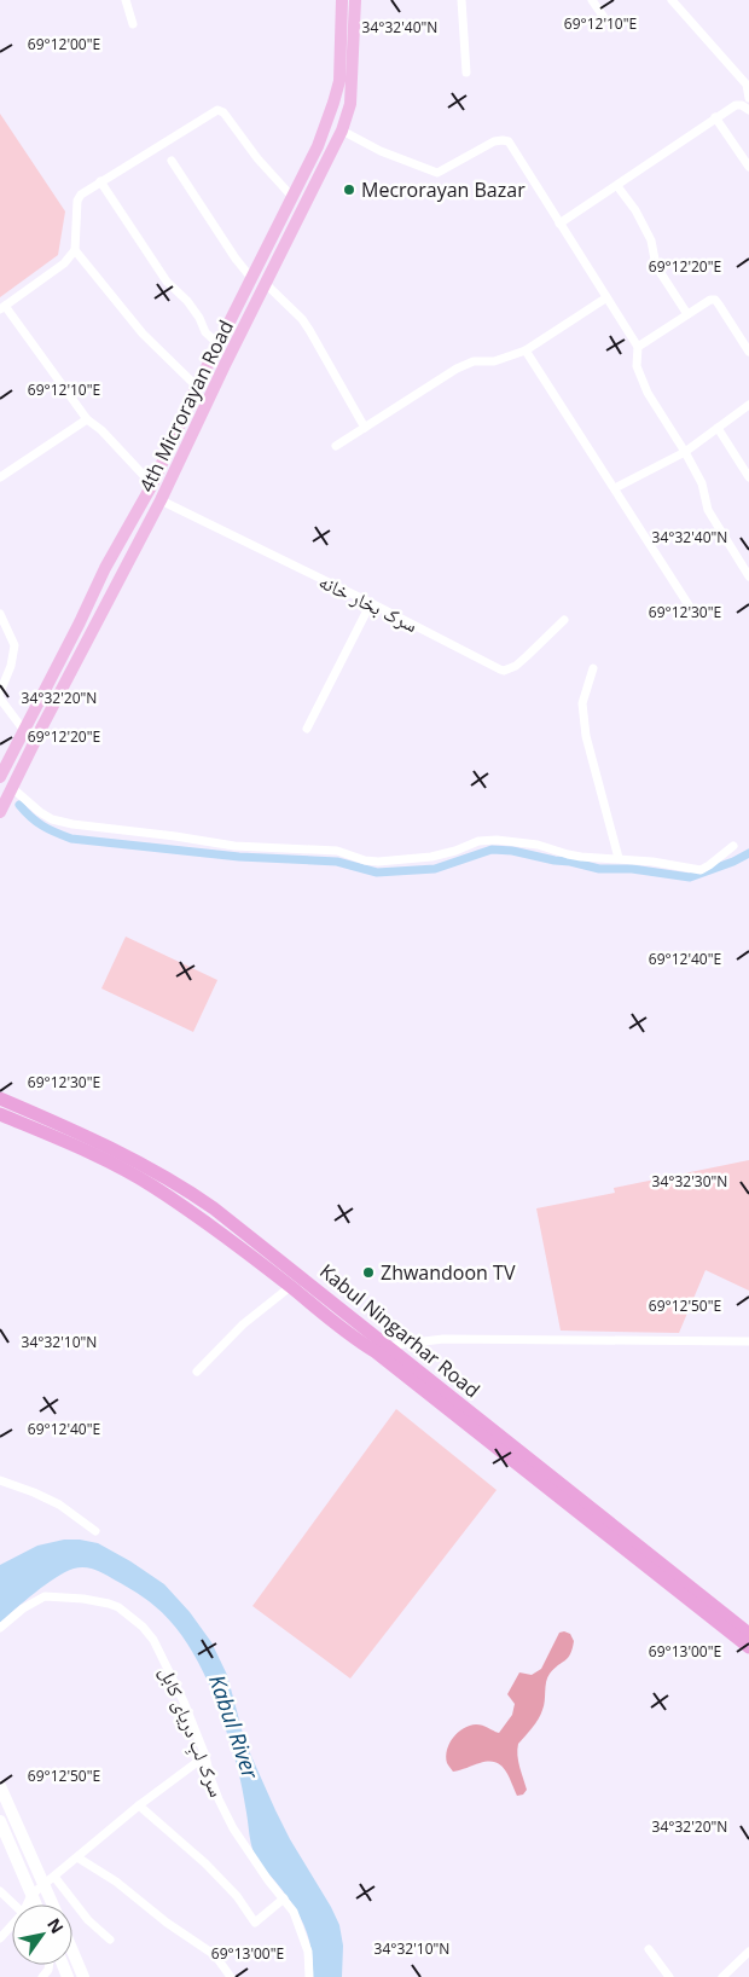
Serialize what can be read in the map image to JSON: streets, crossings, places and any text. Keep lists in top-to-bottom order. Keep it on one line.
{"streets":{"highway":["Kabul Ningarhar Road"],"main road":["4th Microrayan Road"],"street":["سرک بخار خانه","سرک لبِ دریای کابل"]},"crossings":[["4th Microrayan Road","سرک بخار خانه"]],"water":["Kabul River"],"places":["Mecrorayan Bazar","Zhwandoon TV"],"north":"top right","coordinates":["69°12'10\"E","34°32'40\"N","69°12'00\"E","69°12'20\"E","69°12'30\"E","34°32'20\"N","69°12'40\"E","34°32'30\"N","69°12'50\"E","34°32'10\"N","69°13'00\"E"]}
